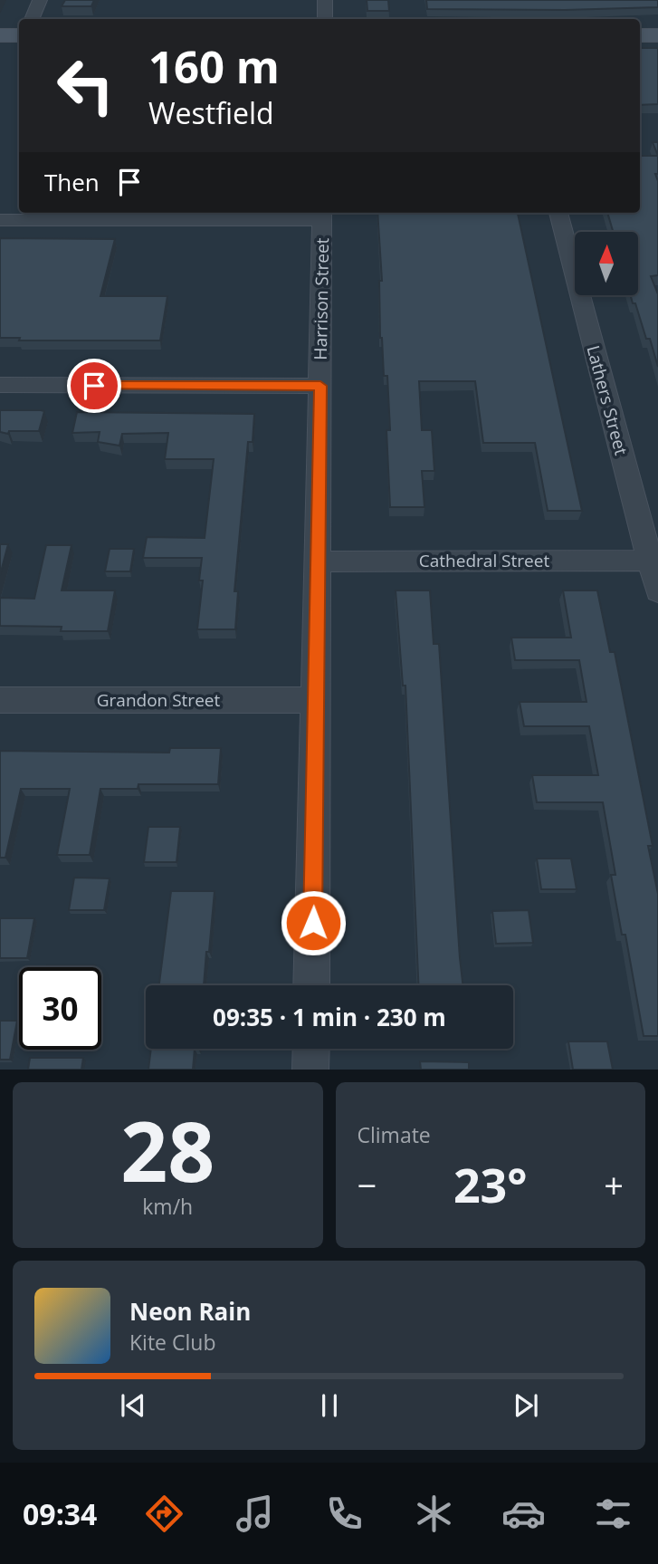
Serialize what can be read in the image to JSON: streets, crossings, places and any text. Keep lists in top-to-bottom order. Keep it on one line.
{"streets":{"street":["Harrison Street","Lathers Street","Cathedral Street","Grandon Street"]},"crossings":[["Harrison Street","Cathedral Street"],["Harrison Street","Grandon Street"],["Lathers Street","Cathedral Street"]],"north":"top","page":{"turn":["160 m","Westfield"],"then":"Then","limit":"30","trip":"09:35 · 1 min · 230 m","tile":[["28","km/h"],"Climate"],"heat":["−","23°","+"],"song":["Neon Rain","Kite Club"],"tabs":"09:34"}}
